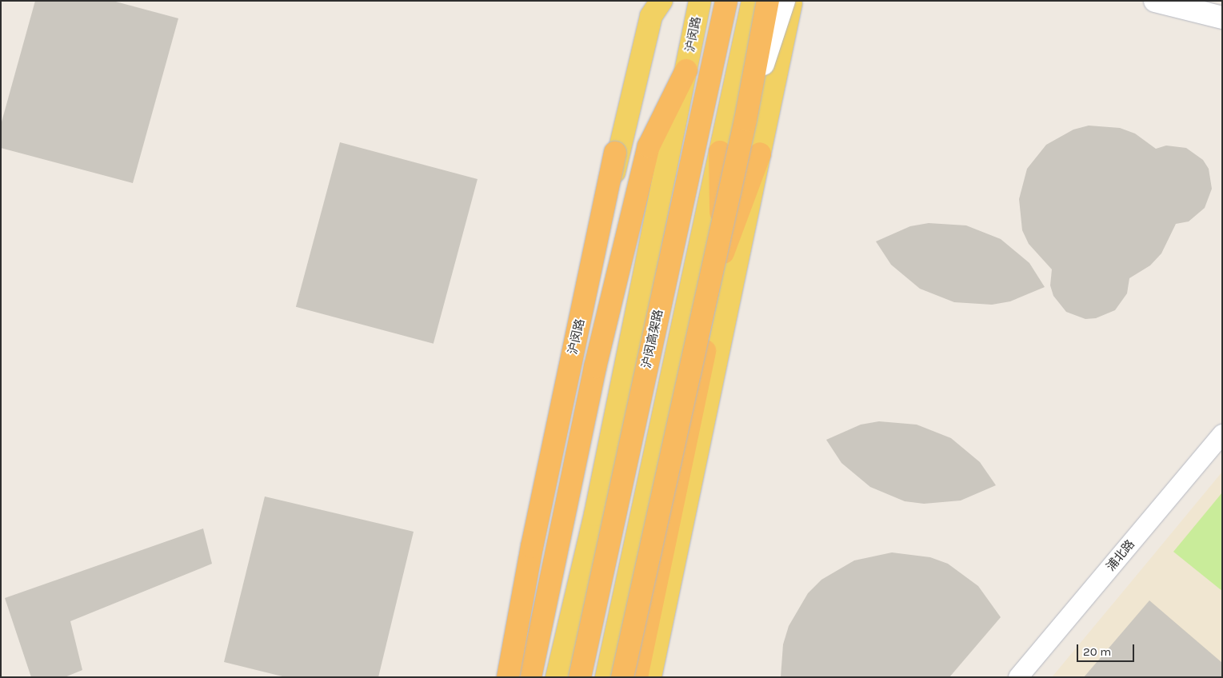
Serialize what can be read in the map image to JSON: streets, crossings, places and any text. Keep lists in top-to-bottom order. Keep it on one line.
{"streets":{"highway":["沪闵高架路"],"main road":["沪闵路"],"street":["浦北路"]},"scale_bar":"20 m"}
